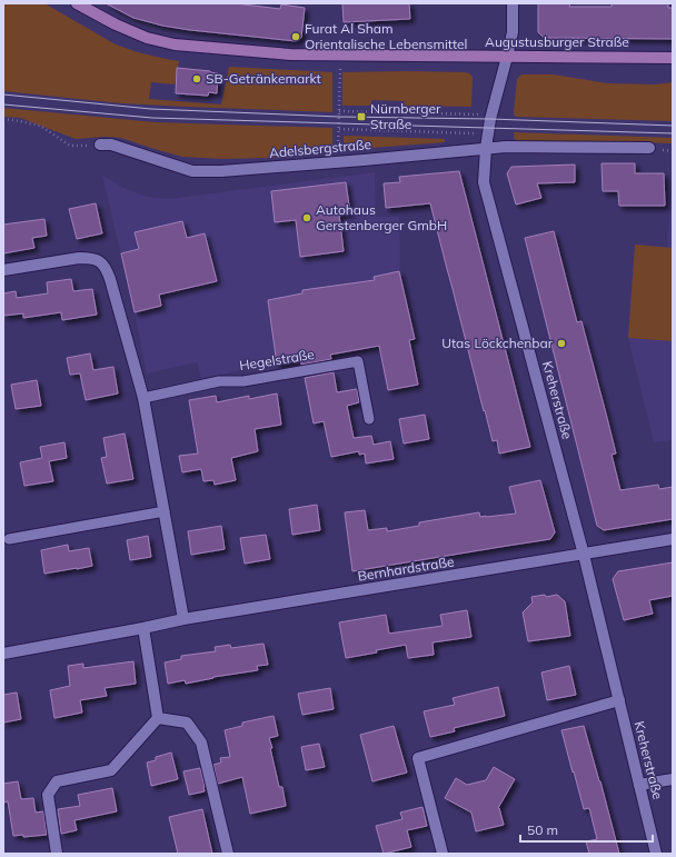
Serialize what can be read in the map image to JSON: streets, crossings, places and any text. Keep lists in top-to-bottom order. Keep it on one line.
{"streets":{"main road":["Augustusburger Straße"],"street":["Adelsbergstraße","Kreherstraße","Bernhardstraße"],"lane":["Hegelstraße"]},"crossings":[["Augustusburger Straße","Kreherstraße"],["Adelsbergstraße","Kreherstraße"],["Kreherstraße","Bernhardstraße"]],"places":{"other":["Furat Al Sham Orientalische Lebensmittel","SB-Getränkemarkt","Autohaus Gerstenberger GmbH","Utas Löckchenbar"],"transit":["Nürnberger Straße"]},"scale_bar":"50 m"}
